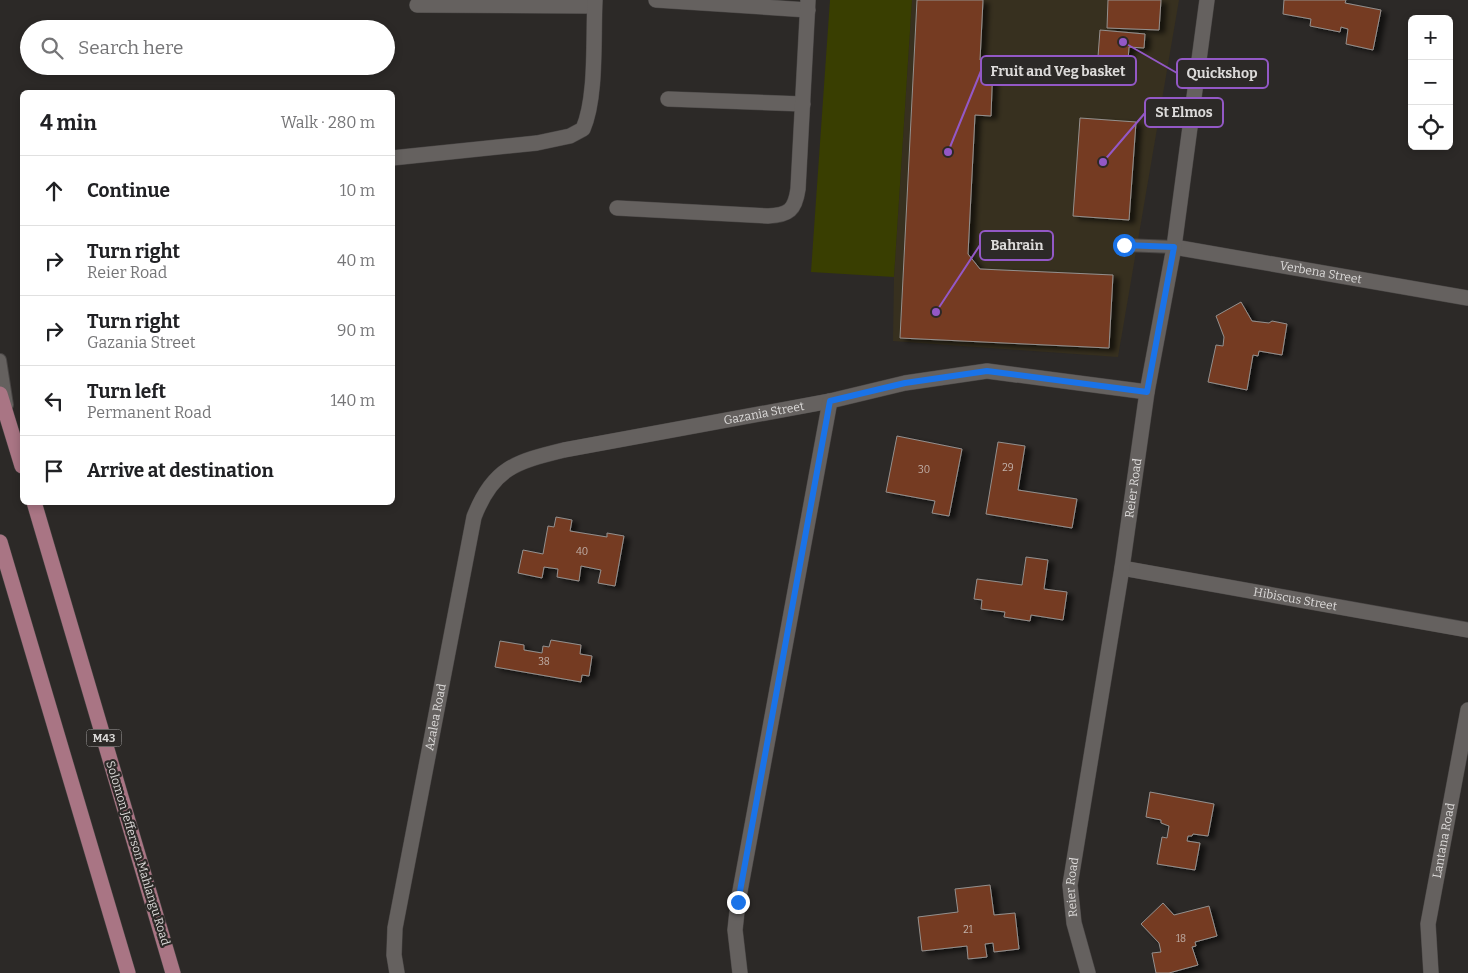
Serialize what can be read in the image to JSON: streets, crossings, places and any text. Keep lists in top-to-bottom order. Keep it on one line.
{"streets":{"main road":["M43","Solomon Jefferson Mahlangu Road"],"street":["Verbena Street","Gazania Street","Reier Road","Hibiscus Street","Azalea Road","Lantana Road"]},"crossings":[["Verbena Street","Reier Road"],["Gazania Street","Reier Road"],["Gazania Street","Azalea Road"],["Reier Road","Hibiscus Street"]],"places":["Quickshop","Fruit and Veg basket","St Elmos","Bahrain"],"house_numbers":["29","30","40","38","21","18"],"page":{"map_buttons":["+","−"],"search":"Search here","heading":["4 min","Walk · 280 m"],"list":[["Continue","10 m"],["Turn right","Reier Road","40 m"],["Turn right","Gazania Street","90 m"],["Turn left","Permanent Road","140 m"],"Arrive at destination"]}}
